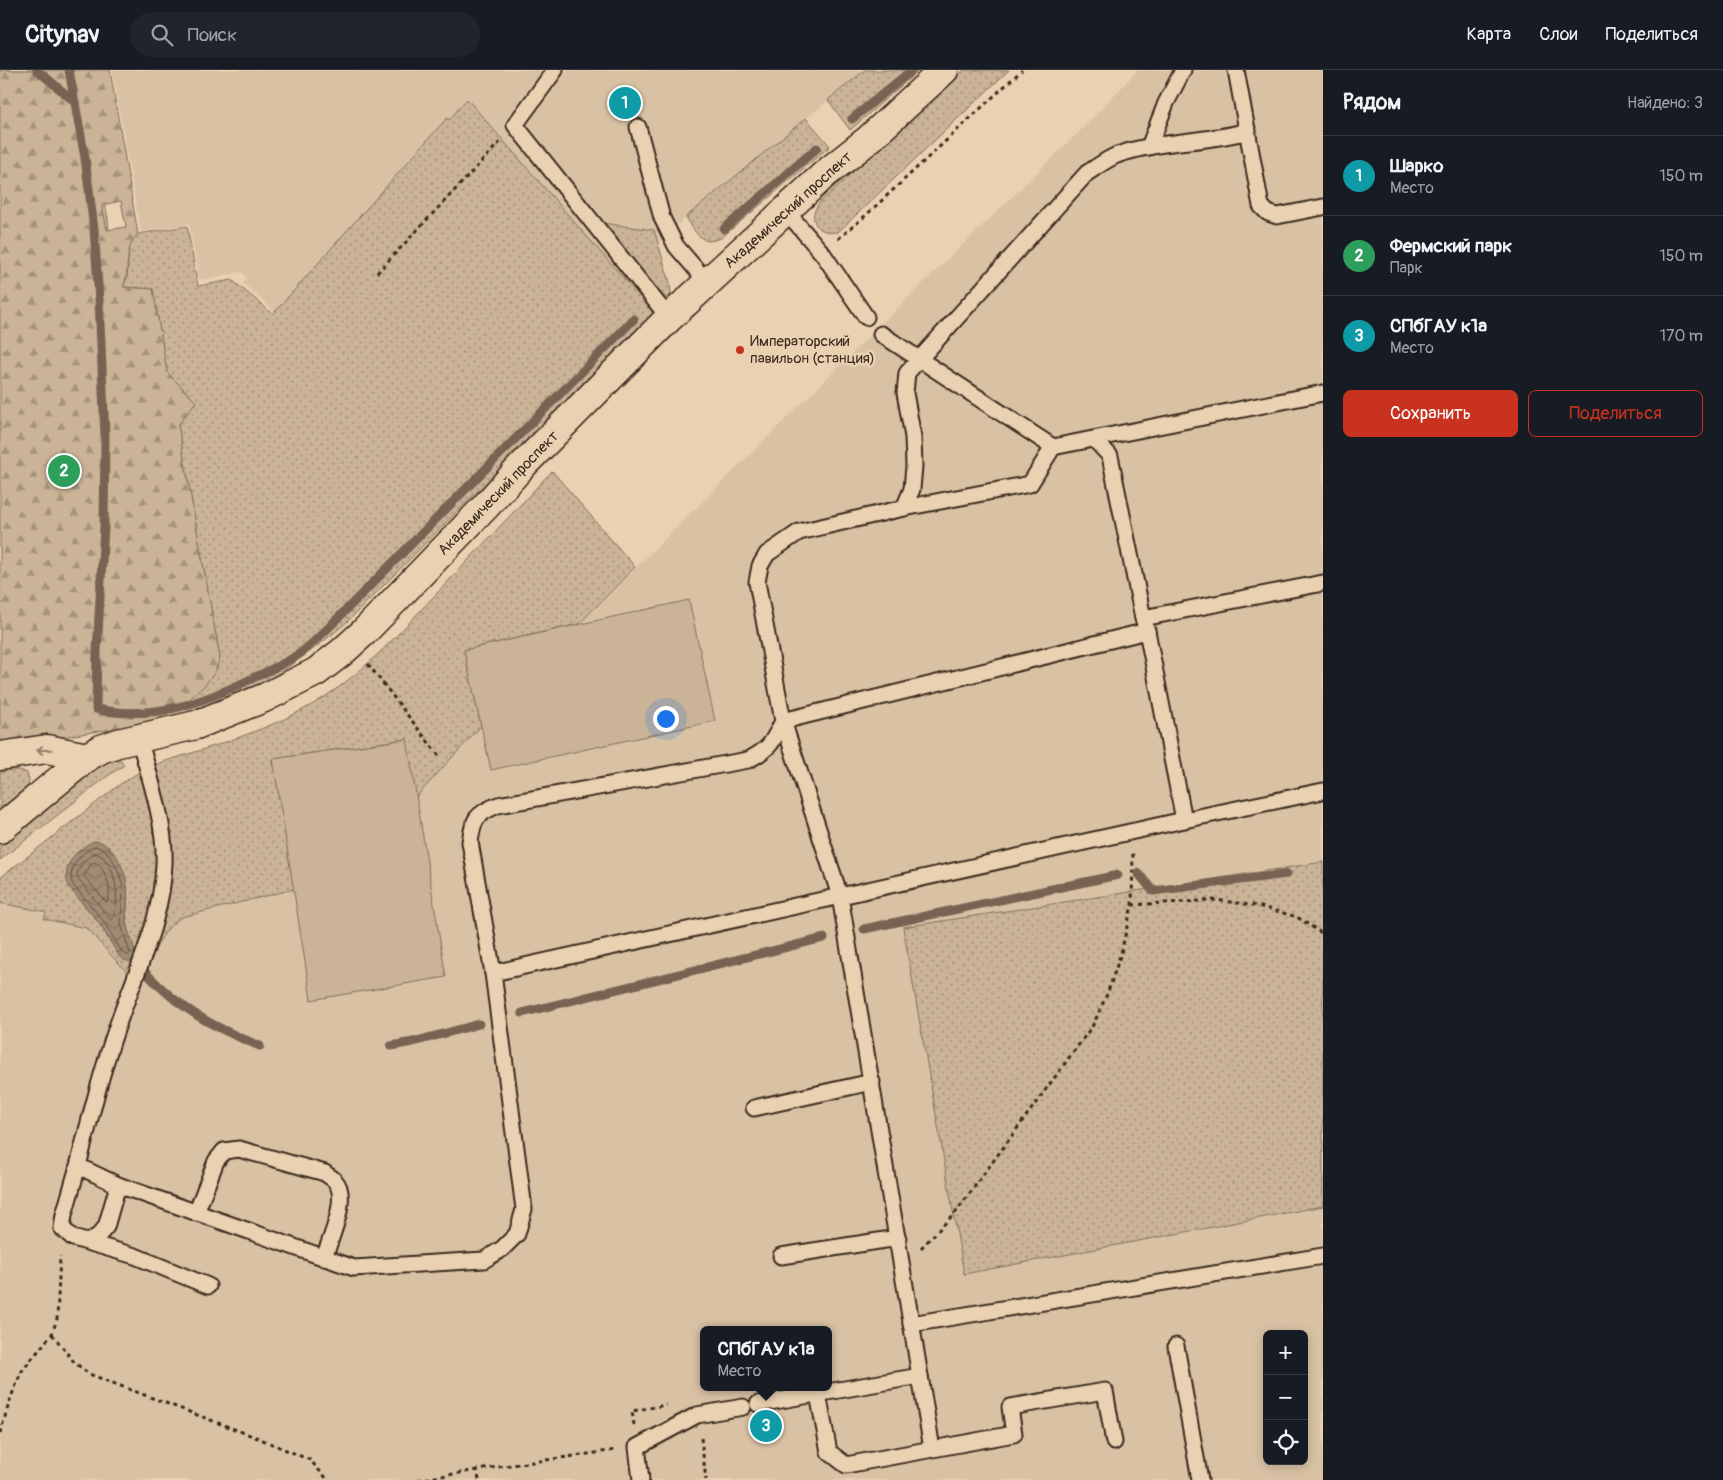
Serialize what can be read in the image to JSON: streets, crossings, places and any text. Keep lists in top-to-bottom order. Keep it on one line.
{"streets":{"street":["Академический проспект"]},"places":["Императорский павильон (станция)"],"page":{"header":"Citynav","search":"Поиск","nav":["Карта","Слои","Поделиться"],"heading":["Рядом","Найдено: 3"],"pins":["1","2","3"],"list":[{"mark":"1","name":"Шарко","note":"Место","value":"150 m"},{"mark":"2","name":"Фермский парк","note":"Парк","value":"150 m"},{"mark":"3","name":"СПбГАУ к1а","note":"Место","value":"170 m"}],"buttons":["Сохранить","Поделиться"],"popup":["СПбГАУ к1а","Место"],"map_buttons":["+","−"]}}
